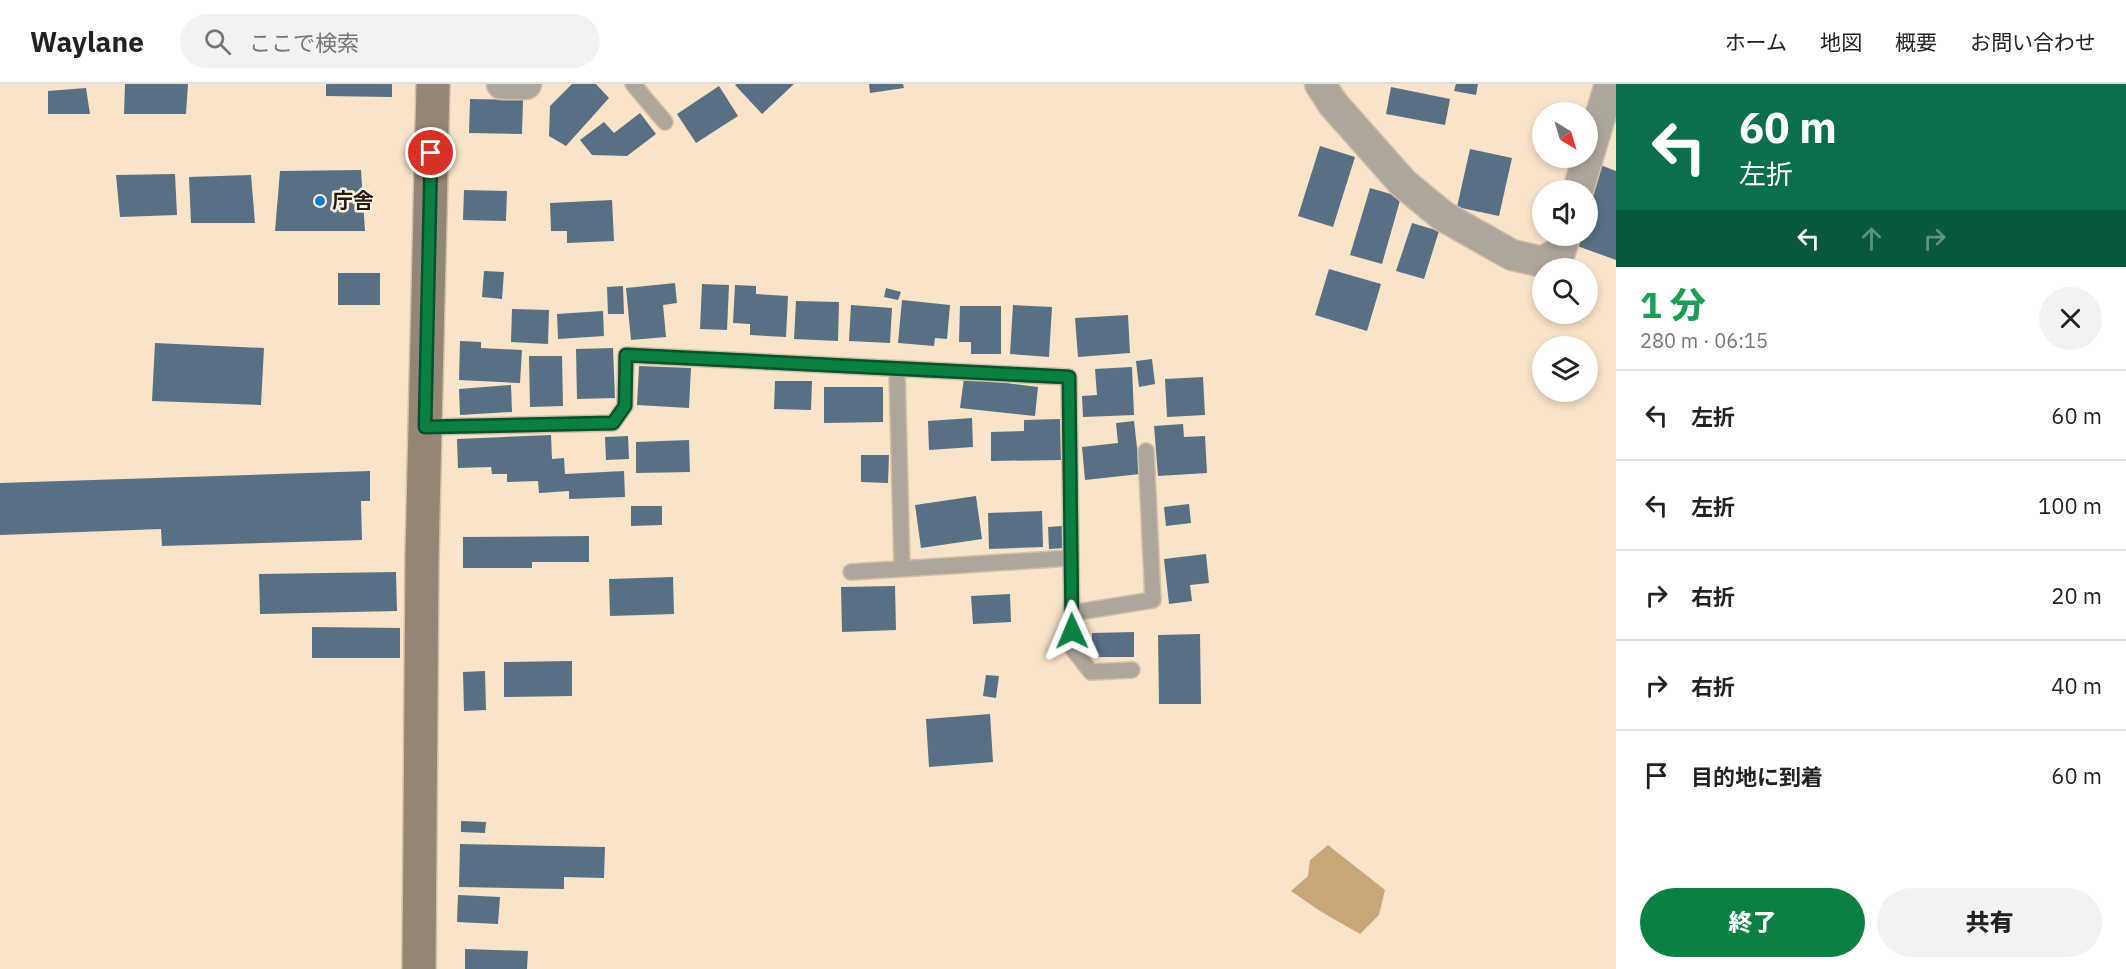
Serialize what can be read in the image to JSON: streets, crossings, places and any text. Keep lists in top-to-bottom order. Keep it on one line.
{"places":["庁舎"],"north":"bottom right","page":{"header":"Waylane","search":"ここで検索","nav":["ホーム","地図","概要","お問い合わせ"],"turn":["60 m","左折"],"heading":["1 分","280 m · 06:15"],"list":[{"name":"左折","value":"60 m"},{"name":"左折","value":"100 m"},{"name":"右折","value":"20 m"},{"name":"右折","value":"40 m"},{"name":"目的地に到着","value":"60 m"}],"buttons":["終了","共有"]}}
